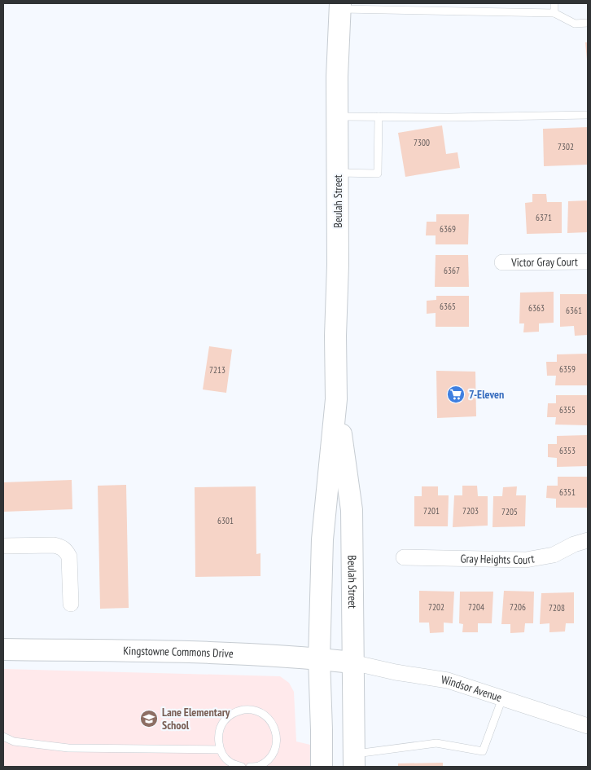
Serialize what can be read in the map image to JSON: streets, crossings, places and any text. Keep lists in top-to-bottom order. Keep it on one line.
{"streets":{"main road":["Beulah Street","Kingstowne Commons Drive"],"street":["Victor Gray Court","Gray Heights Court","Windsor Avenue"]},"crossings":[["Beulah Street","Kingstowne Commons Drive"],["Beulah Street","Windsor Avenue"],["Kingstowne Commons Drive","Windsor Avenue"]],"places":{"supermarket":["7-Eleven"],"school or university":["Lane Elementary School"]},"house_numbers":["7300","7302","6371","6369","6367","6365","6363","6361","6359","7213","6355","6353","6351","7201","7203","7205","6301","7202","7204","7206","7208"]}
